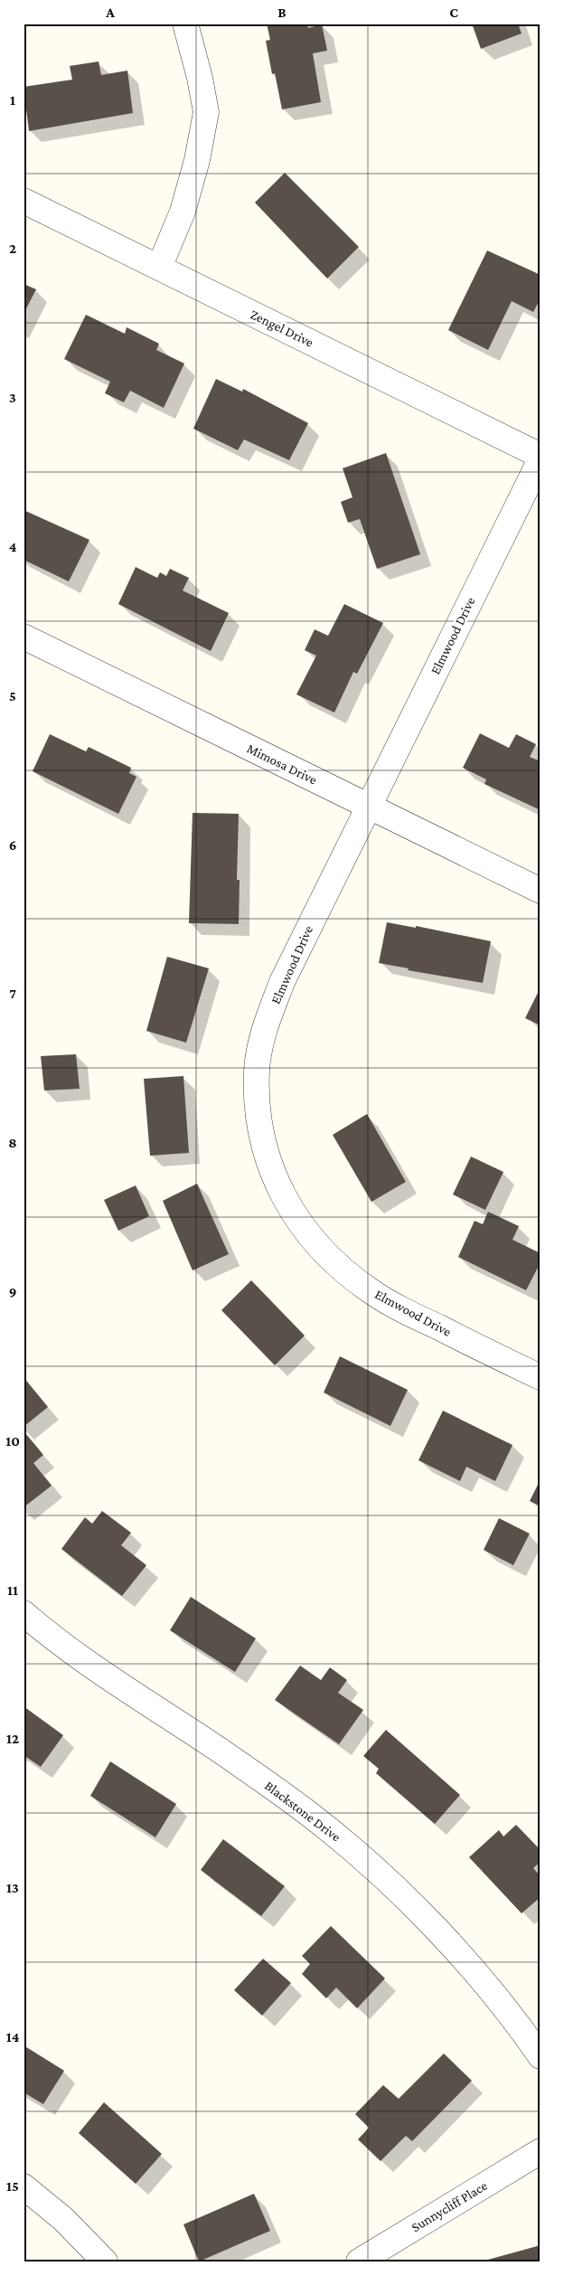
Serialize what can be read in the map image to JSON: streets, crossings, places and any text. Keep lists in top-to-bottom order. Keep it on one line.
{"streets":{"street":["Zengel Drive","Elmwood Drive","Mimosa Drive","Blackstone Drive","Sunnycliff Place"]},"crossings":[["Elmwood Drive","Mimosa Drive"]],"grid":{"columns":["A","B","C"],"rows":["1","2","3","4","5","6","7","8","9","10","11","12","13","14","15"]}}
